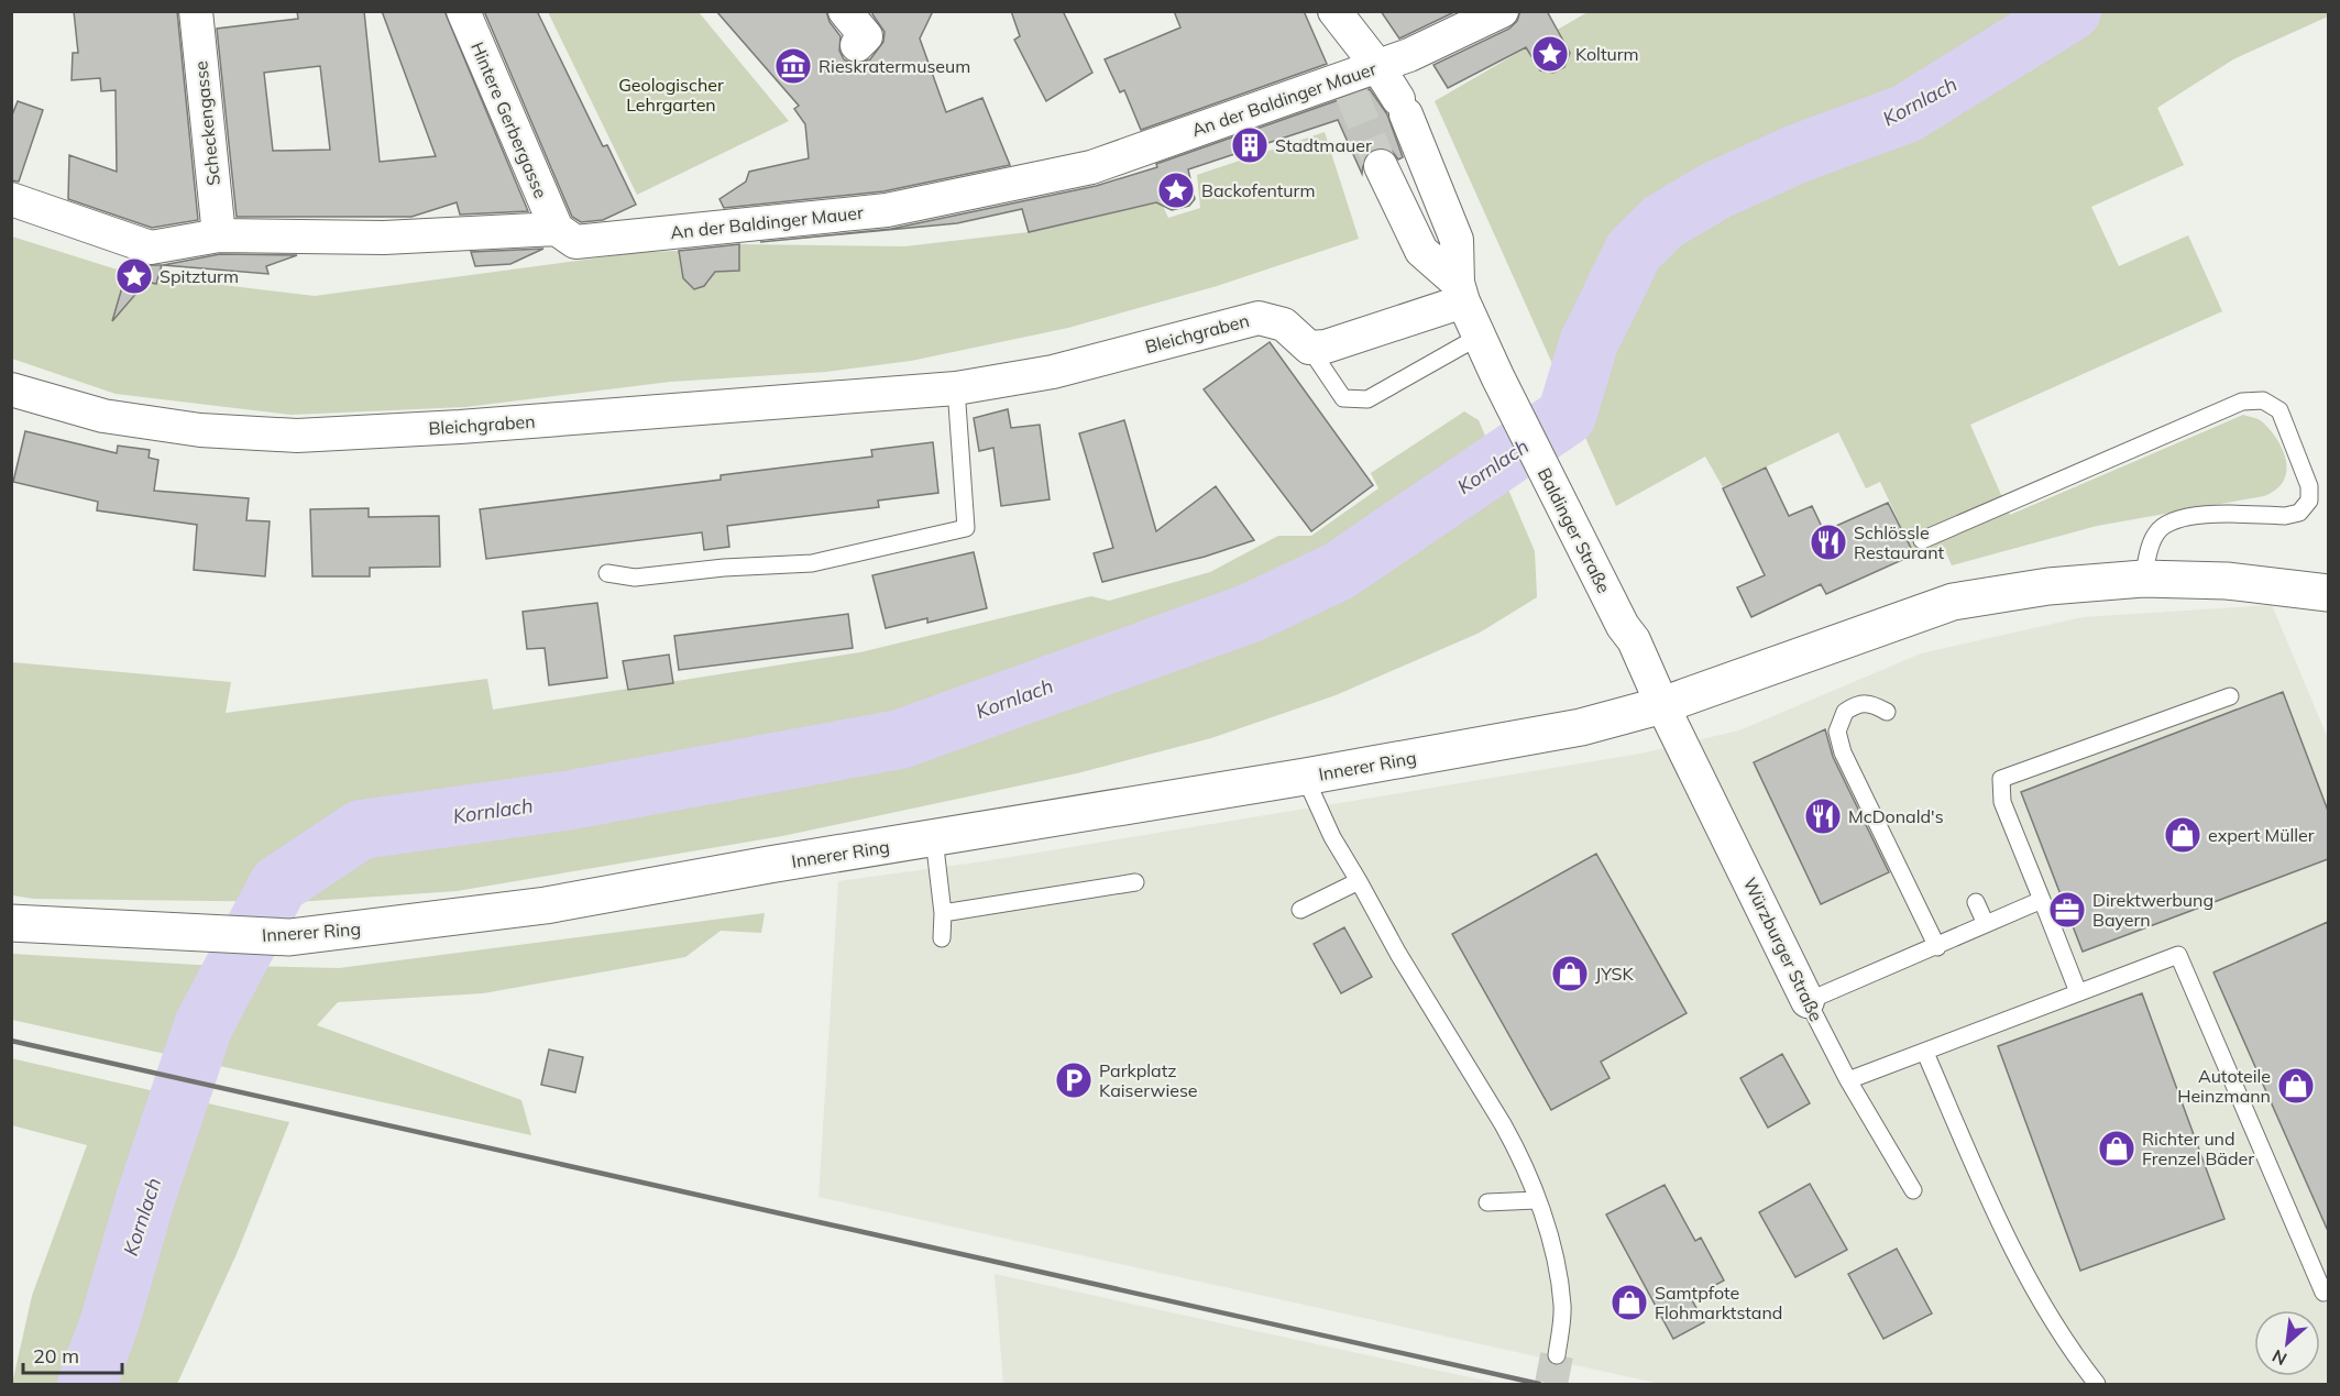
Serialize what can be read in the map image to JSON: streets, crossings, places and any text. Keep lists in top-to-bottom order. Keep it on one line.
{"streets":{"main road":["Innerer Ring"],"street":["An der Baldinger Mauer","Hintere Gerbergasse","Scheckengasse","Bleichgraben","Baldinger Straße","Würzburger Straße"]},"crossings":[["An der Baldinger Mauer","Hintere Gerbergasse"],["An der Baldinger Mauer","Scheckengasse"],["An der Baldinger Mauer","Baldinger Straße"],["Baldinger Straße","Innerer Ring"],["Baldinger Straße","Würzburger Straße"],["Innerer Ring","Würzburger Straße"]],"water":["Kornlach"],"parks":["Geologischer Lehrgarten"],"places":{"place":["Kolturm","Backofenturm","Spitzturm"],"museum":["Rieskratermuseum"],"building":["Stadtmauer"],"restaurant":["Schlössle Restaurant","McDonald's"],"shop":["expert Müller","JYSK","Autoteile Heinzmann","Richter und Frenzel Bäder","Samtpfote Flohmarktstand"],"office":["Direktwerbung Bayern"],"parking":["Parkplatz Kaiserwiese"]},"scale_bar":"20 m","north":"bottom left"}
